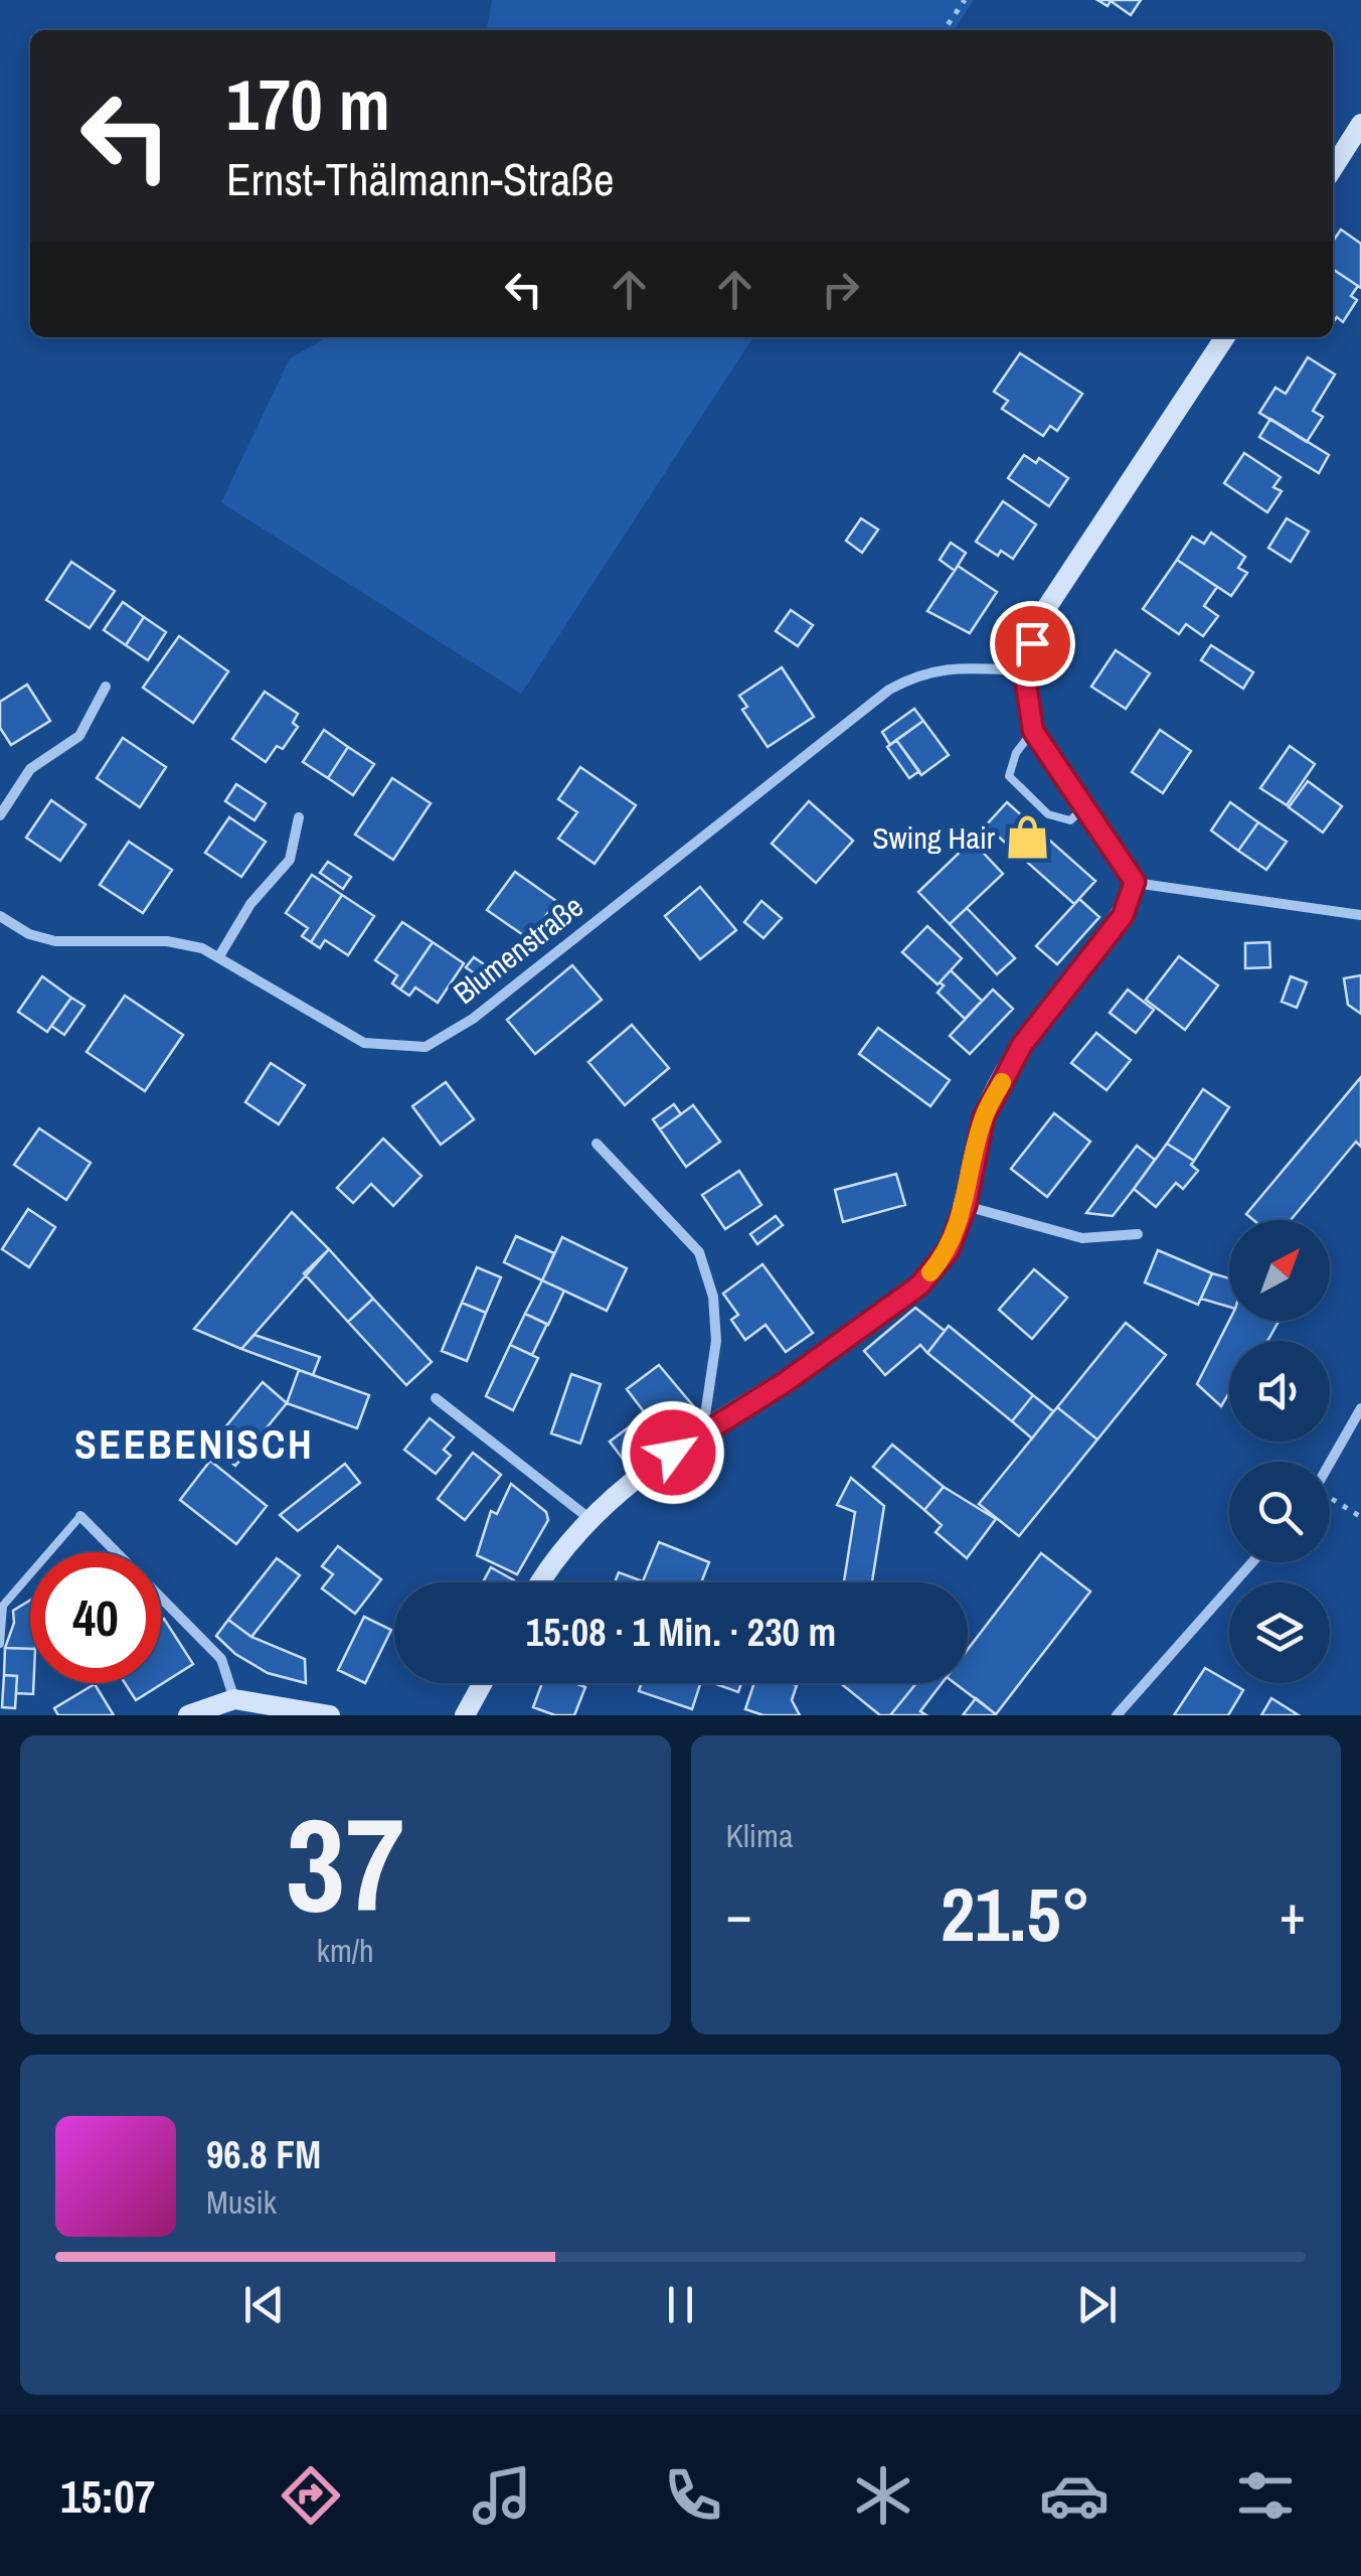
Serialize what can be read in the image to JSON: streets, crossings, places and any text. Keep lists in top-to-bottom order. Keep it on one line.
{"streets":{"street":["Blumenstraße"]},"districts":["SEEBENISCH"],"places":{"shop":["Swing Hair"]},"north":"top right","page":{"turn":["170 m","Ernst-Thälmann-Straße"],"limit":"40","trip":"15:08 · 1 Min. · 230 m","tile":[["37","km/h"],"Klima"],"heat":["−","21.5°","+"],"song":["96.8 FM","Musik"],"tabs":"15:07"}}
